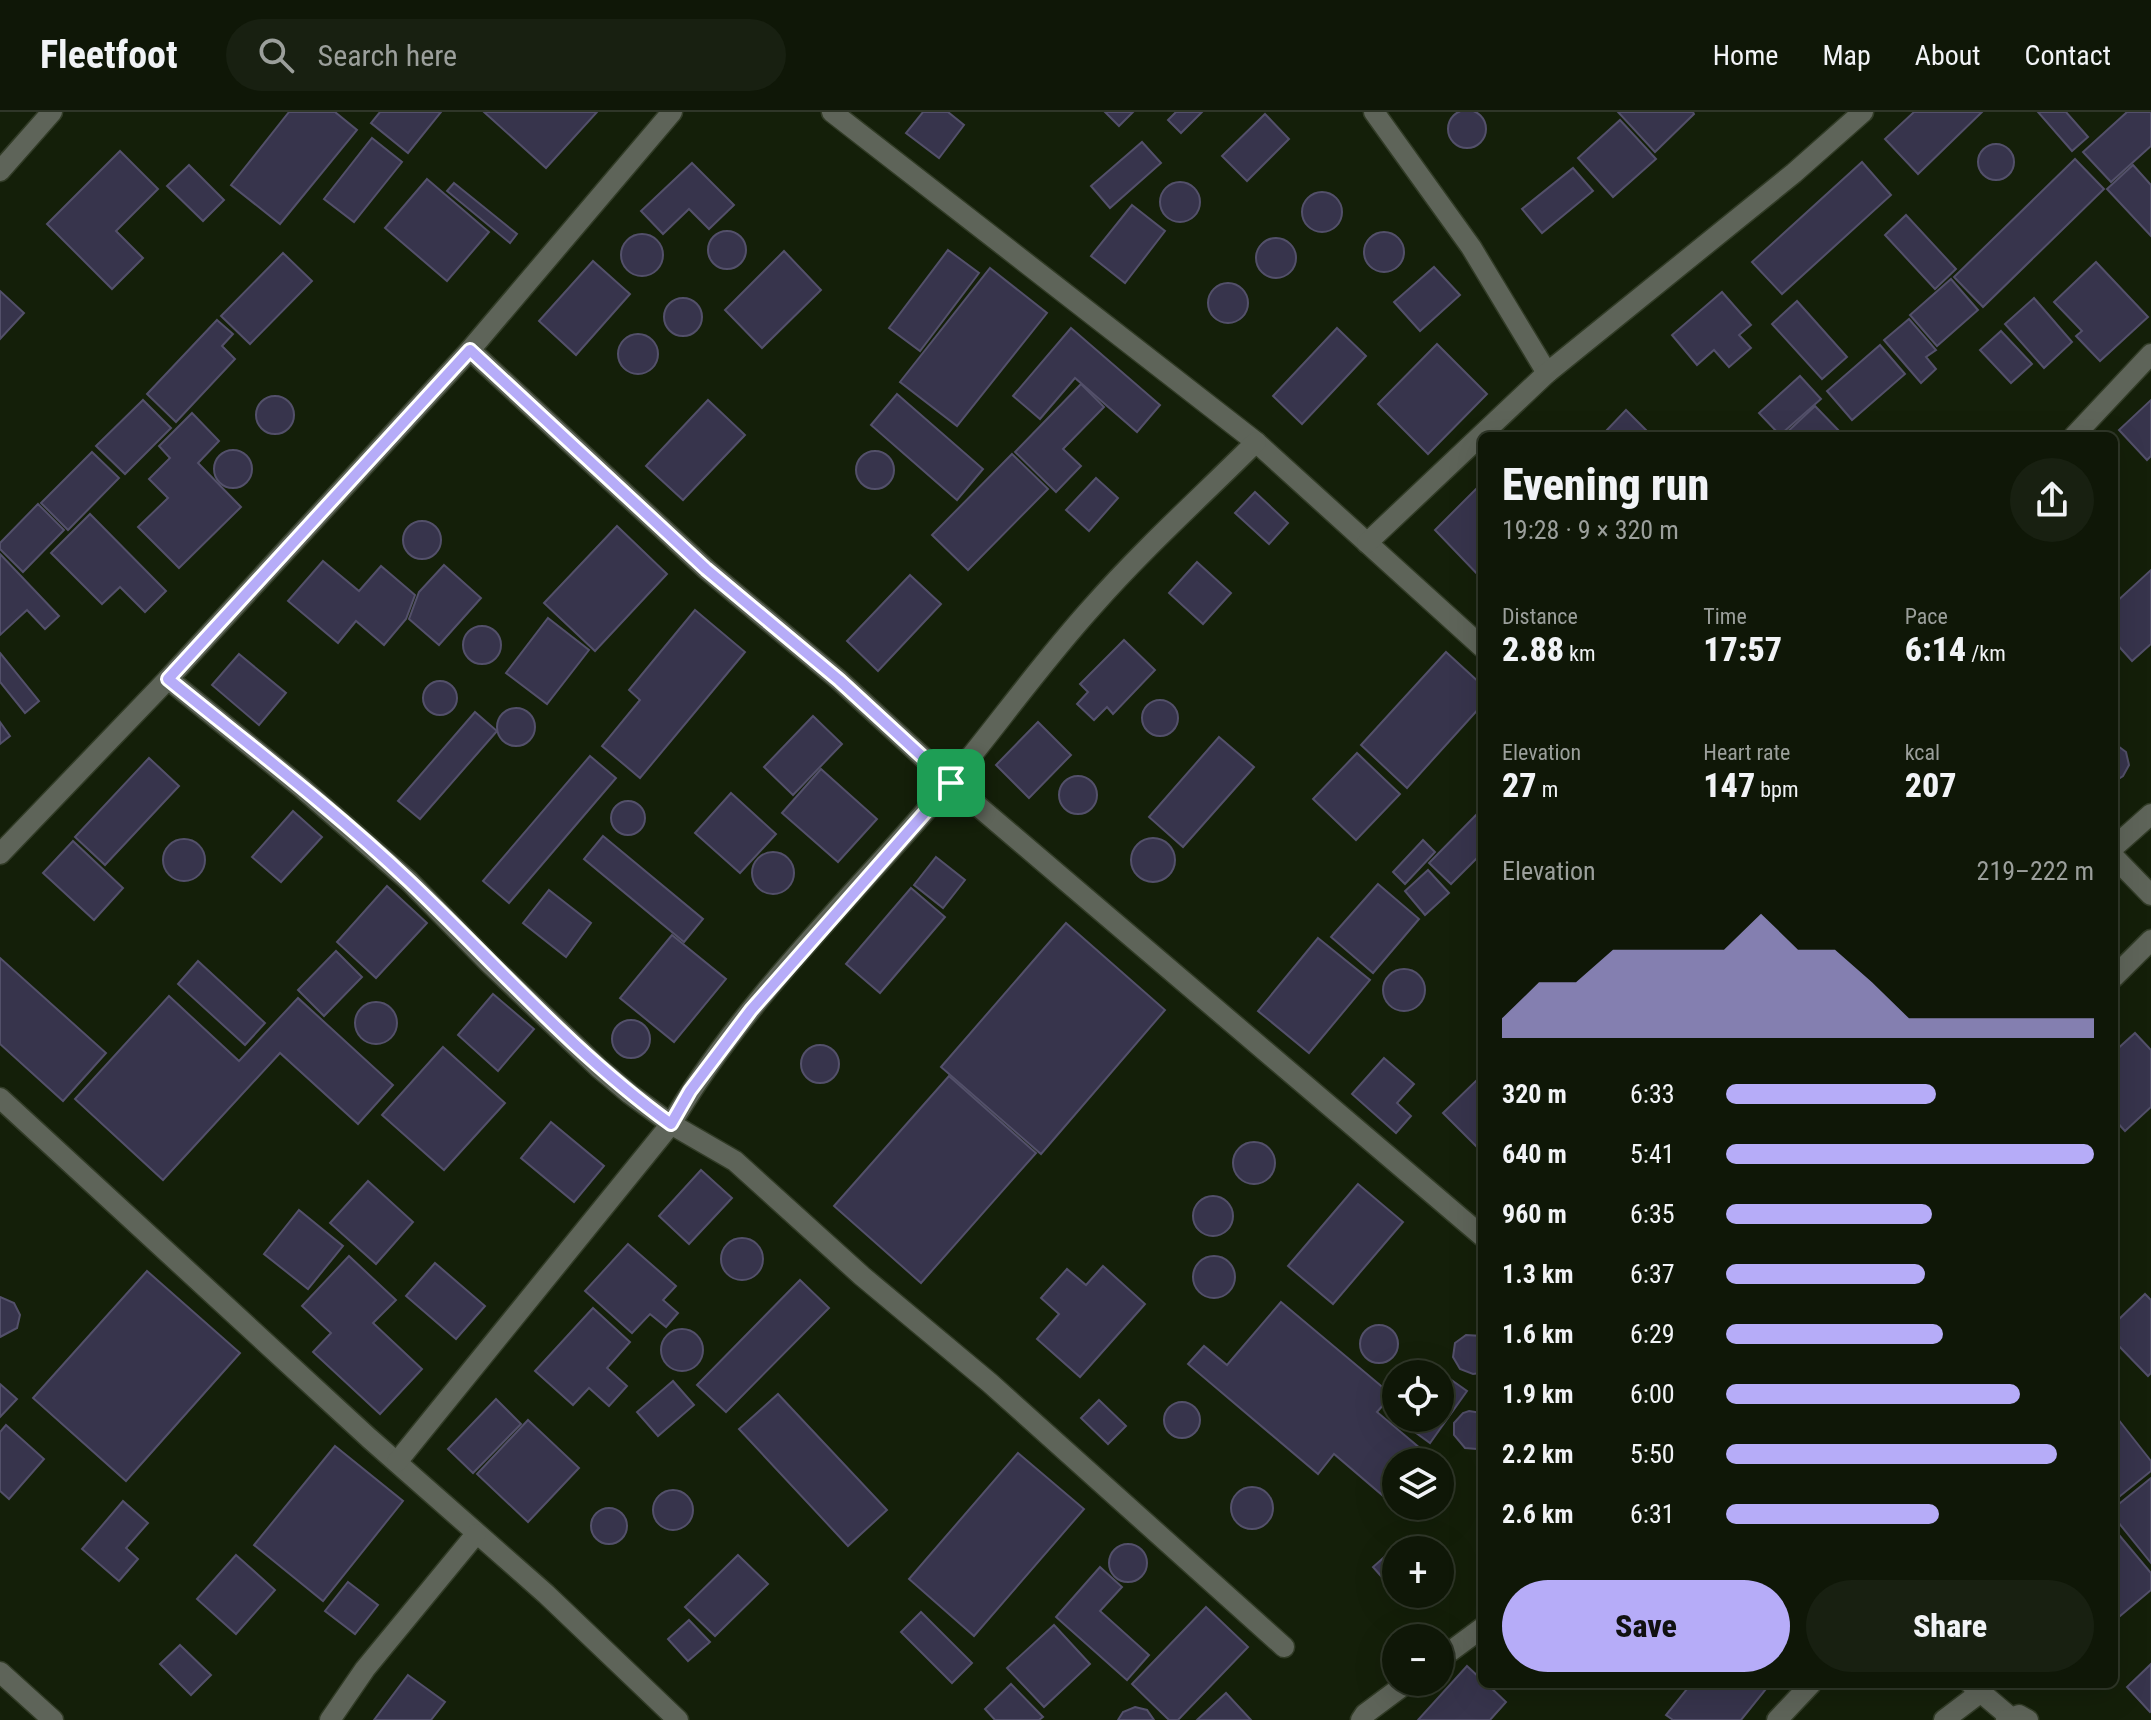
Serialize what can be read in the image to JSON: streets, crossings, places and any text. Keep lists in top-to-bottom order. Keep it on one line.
{"page":{"header":"Fleetfoot","search":"Search here","nav":["Home","Map","About","Contact"],"heading":["Evening run","19:28 · 9 × 320 m"],"stats":[["Distance","2.88 km"],["Time","17:57"],["Pace","6:14 /km"],["Elevation","27 m"],["Heart rate","147 bpm"],["kcal","207"]],"chart":["Elevation","219–222 m"],"list":[{"name":"320 m","note":"6:33"},{"name":"640 m","note":"5:41"},{"name":"960 m","note":"6:35"},{"name":"1.3 km","note":"6:37"},{"name":"1.6 km","note":"6:29"},{"name":"1.9 km","note":"6:00"},{"name":"2.2 km","note":"5:50"},{"name":"2.6 km","note":"6:31"}],"map_buttons":["+","−"],"buttons":["Save","Share"]}}
